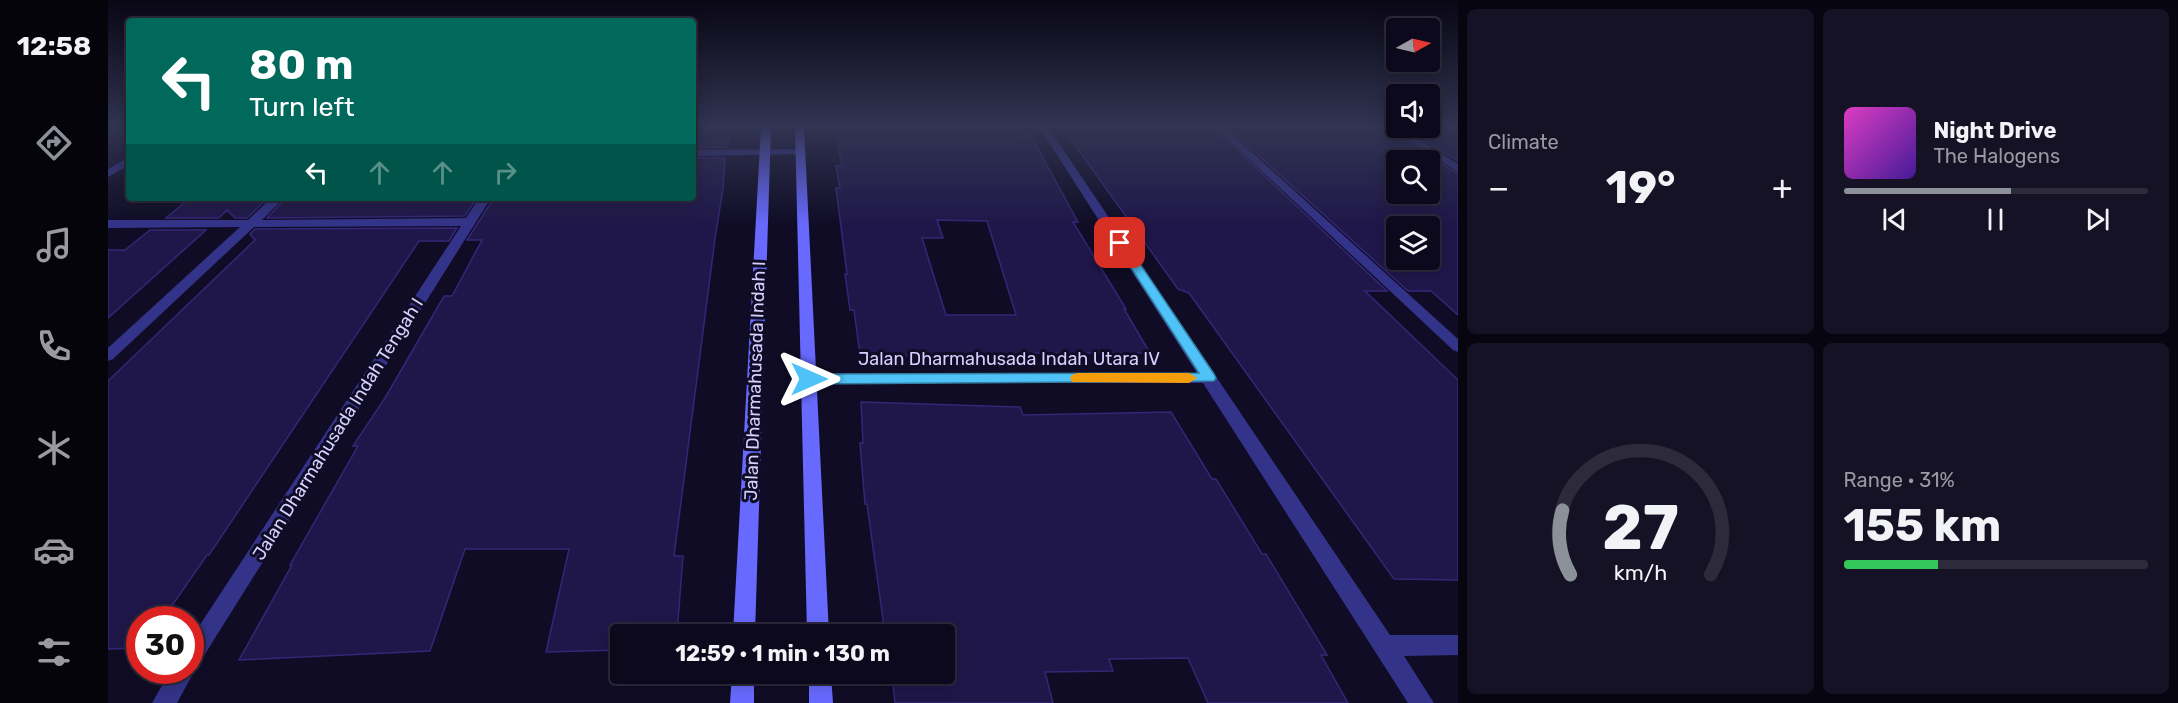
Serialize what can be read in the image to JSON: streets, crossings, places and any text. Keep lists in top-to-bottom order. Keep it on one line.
{"streets":{"main road":["Jalan Dharmahusada Indah I"],"street":["Jalan Dharmahusada Indah Utara IV","Jalan Dharmahusada Indah Tengah I"]},"north":"right","page":{"tabs":"12:58","tile":["Climate",["Range · 31%","155 km"]],"turn":["80 m","Turn left"],"song":["Night Drive","The Halogens"],"heat":["−","19°","+"],"limit":"30","trip":"12:59 · 1 min · 130 m","gauge":["27","km/h"]}}
